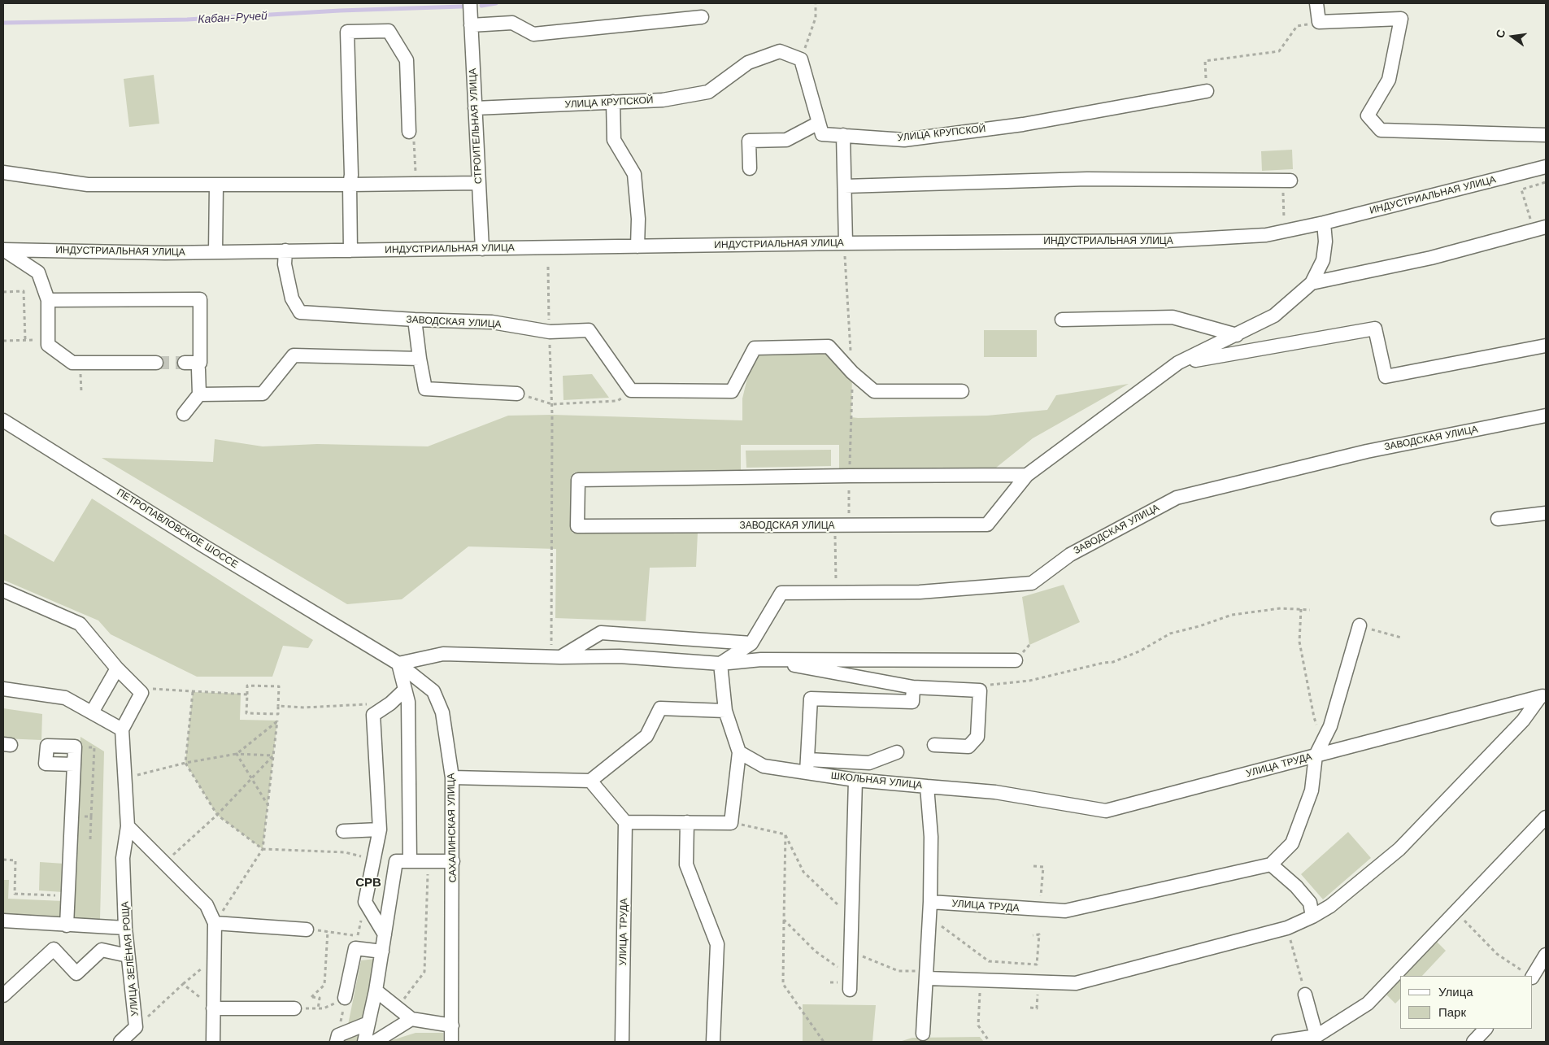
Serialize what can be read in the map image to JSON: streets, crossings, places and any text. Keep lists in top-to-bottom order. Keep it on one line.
{"streets":{"street":["УЛИЦА КРУПСКОЙ","СТРОИТЕЛЬНАЯ УЛИЦА","ИНДУСТРИАЛЬНАЯ УЛИЦА","ЗАВОДСКАЯ УЛИЦА","ПЕТРОПАВЛОВСКОЕ ШОССЕ","УЛИЦА ТРУДА","ШКОЛЬНАЯ УЛИЦА","САХАЛИНСКАЯ УЛИЦА","УЛИЦА ЗЕЛЁНАЯ РОЩА"]},"crossings":[["УЛИЦА КРУПСКОЙ","СТРОИТЕЛЬНАЯ УЛИЦА"],["СТРОИТЕЛЬНАЯ УЛИЦА","ИНДУСТРИАЛЬНАЯ УЛИЦА"],["ИНДУСТРИАЛЬНАЯ УЛИЦА","ЗАВОДСКАЯ УЛИЦА"],["ПЕТРОПАВЛОВСКОЕ ШОССЕ","САХАЛИНСКАЯ УЛИЦА"],["УЛИЦА ТРУДА","ШКОЛЬНАЯ УЛИЦА"]],"districts":["СРВ"],"water":["Кабан-Ручей"],"legend":["Улица","Парк"],"north":"left"}
